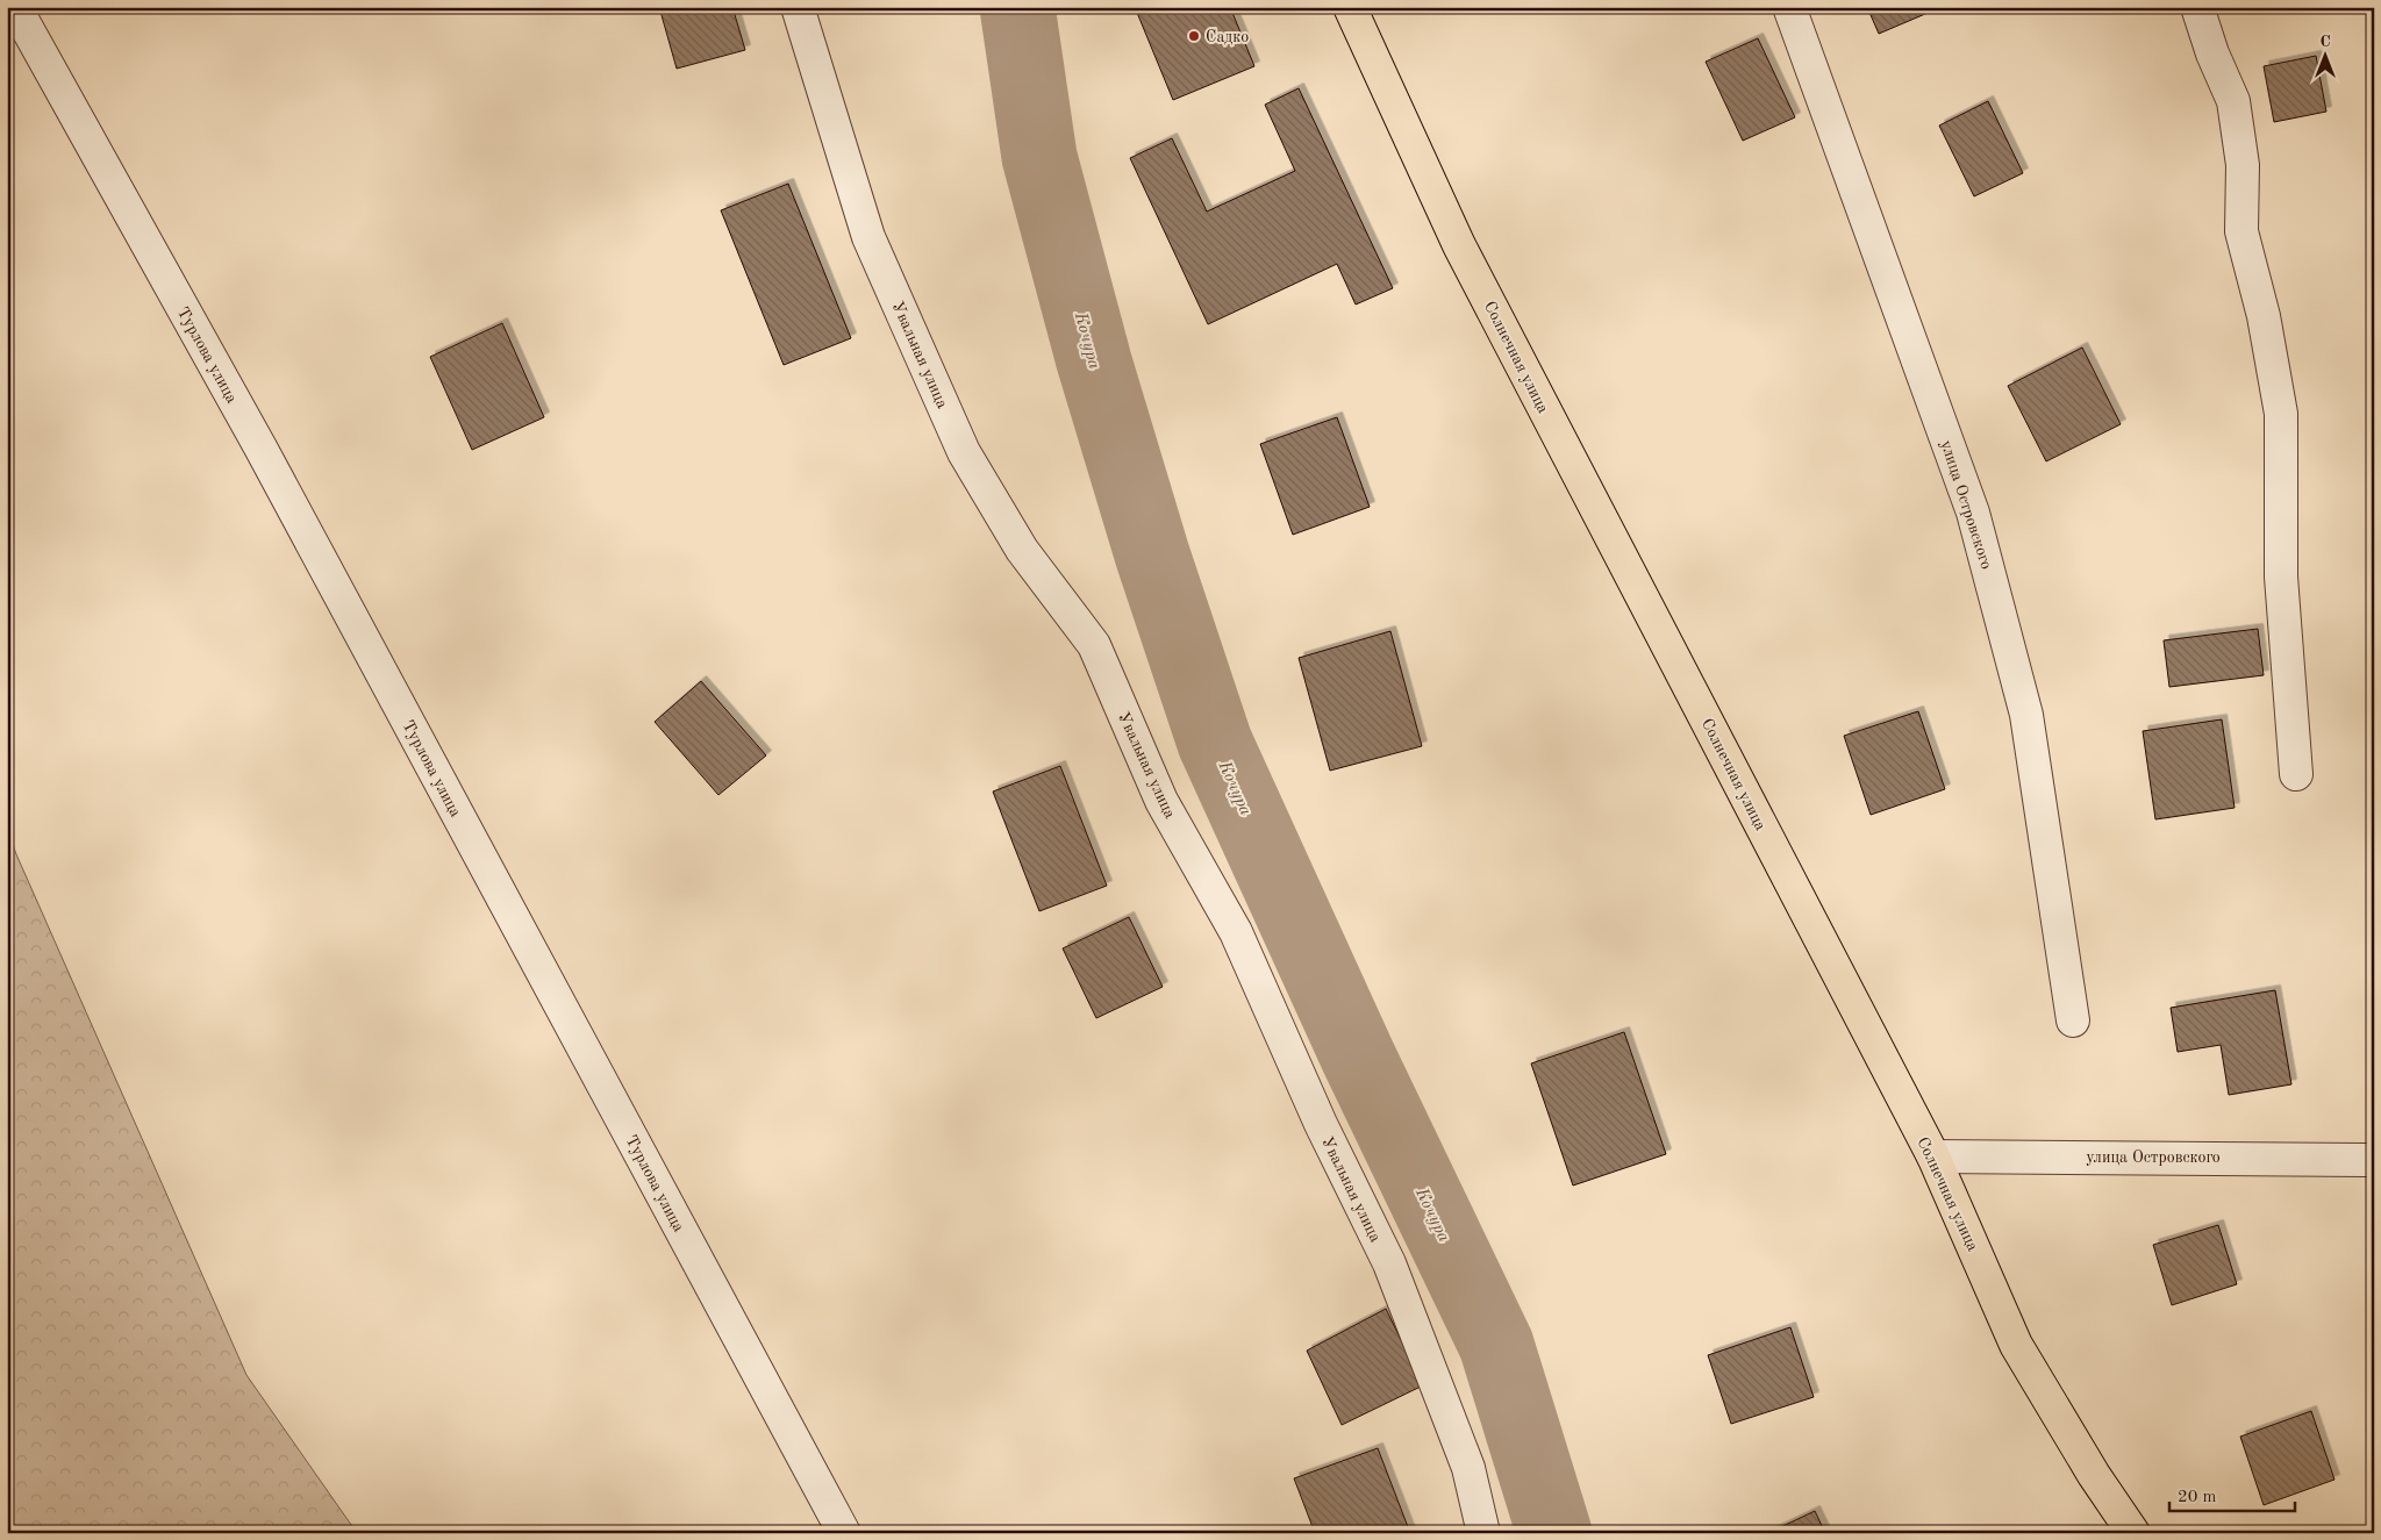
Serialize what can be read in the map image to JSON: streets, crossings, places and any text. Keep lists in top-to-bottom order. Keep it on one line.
{"streets":{"main road":["Солнечная улица"],"street":["Турлова улица","Увальная улица","улица Островского"]},"crossings":[["Солнечная улица","улица Островского"]],"water":["Кочура"],"places":["Садко"],"scale_bar":"20 m","north":"top"}
